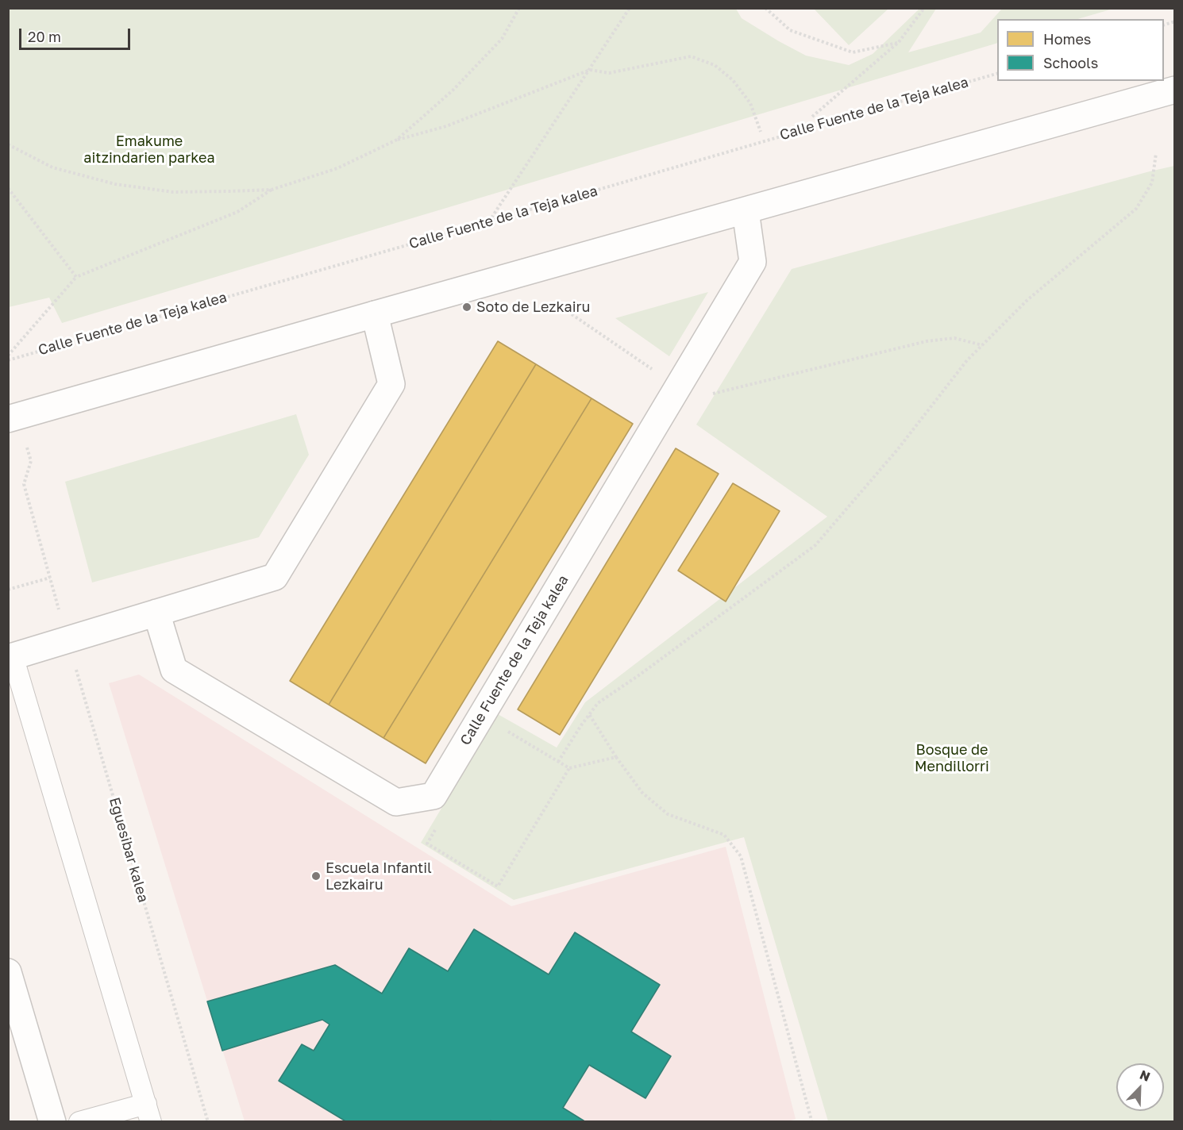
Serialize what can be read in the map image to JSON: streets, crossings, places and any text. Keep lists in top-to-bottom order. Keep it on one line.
{"streets":{"street":["Calle Fuente de la Teja kalea"],"path":["Eguesibar kalea"]},"parks":["Emakume aitzindarien parkea","Bosque de Mendillorri"],"places":["Soto de Lezkairu","Escuela Infantil Lezkairu"],"legend":["Homes","Schools"],"scale_bar":"20 m","north":"top right"}
